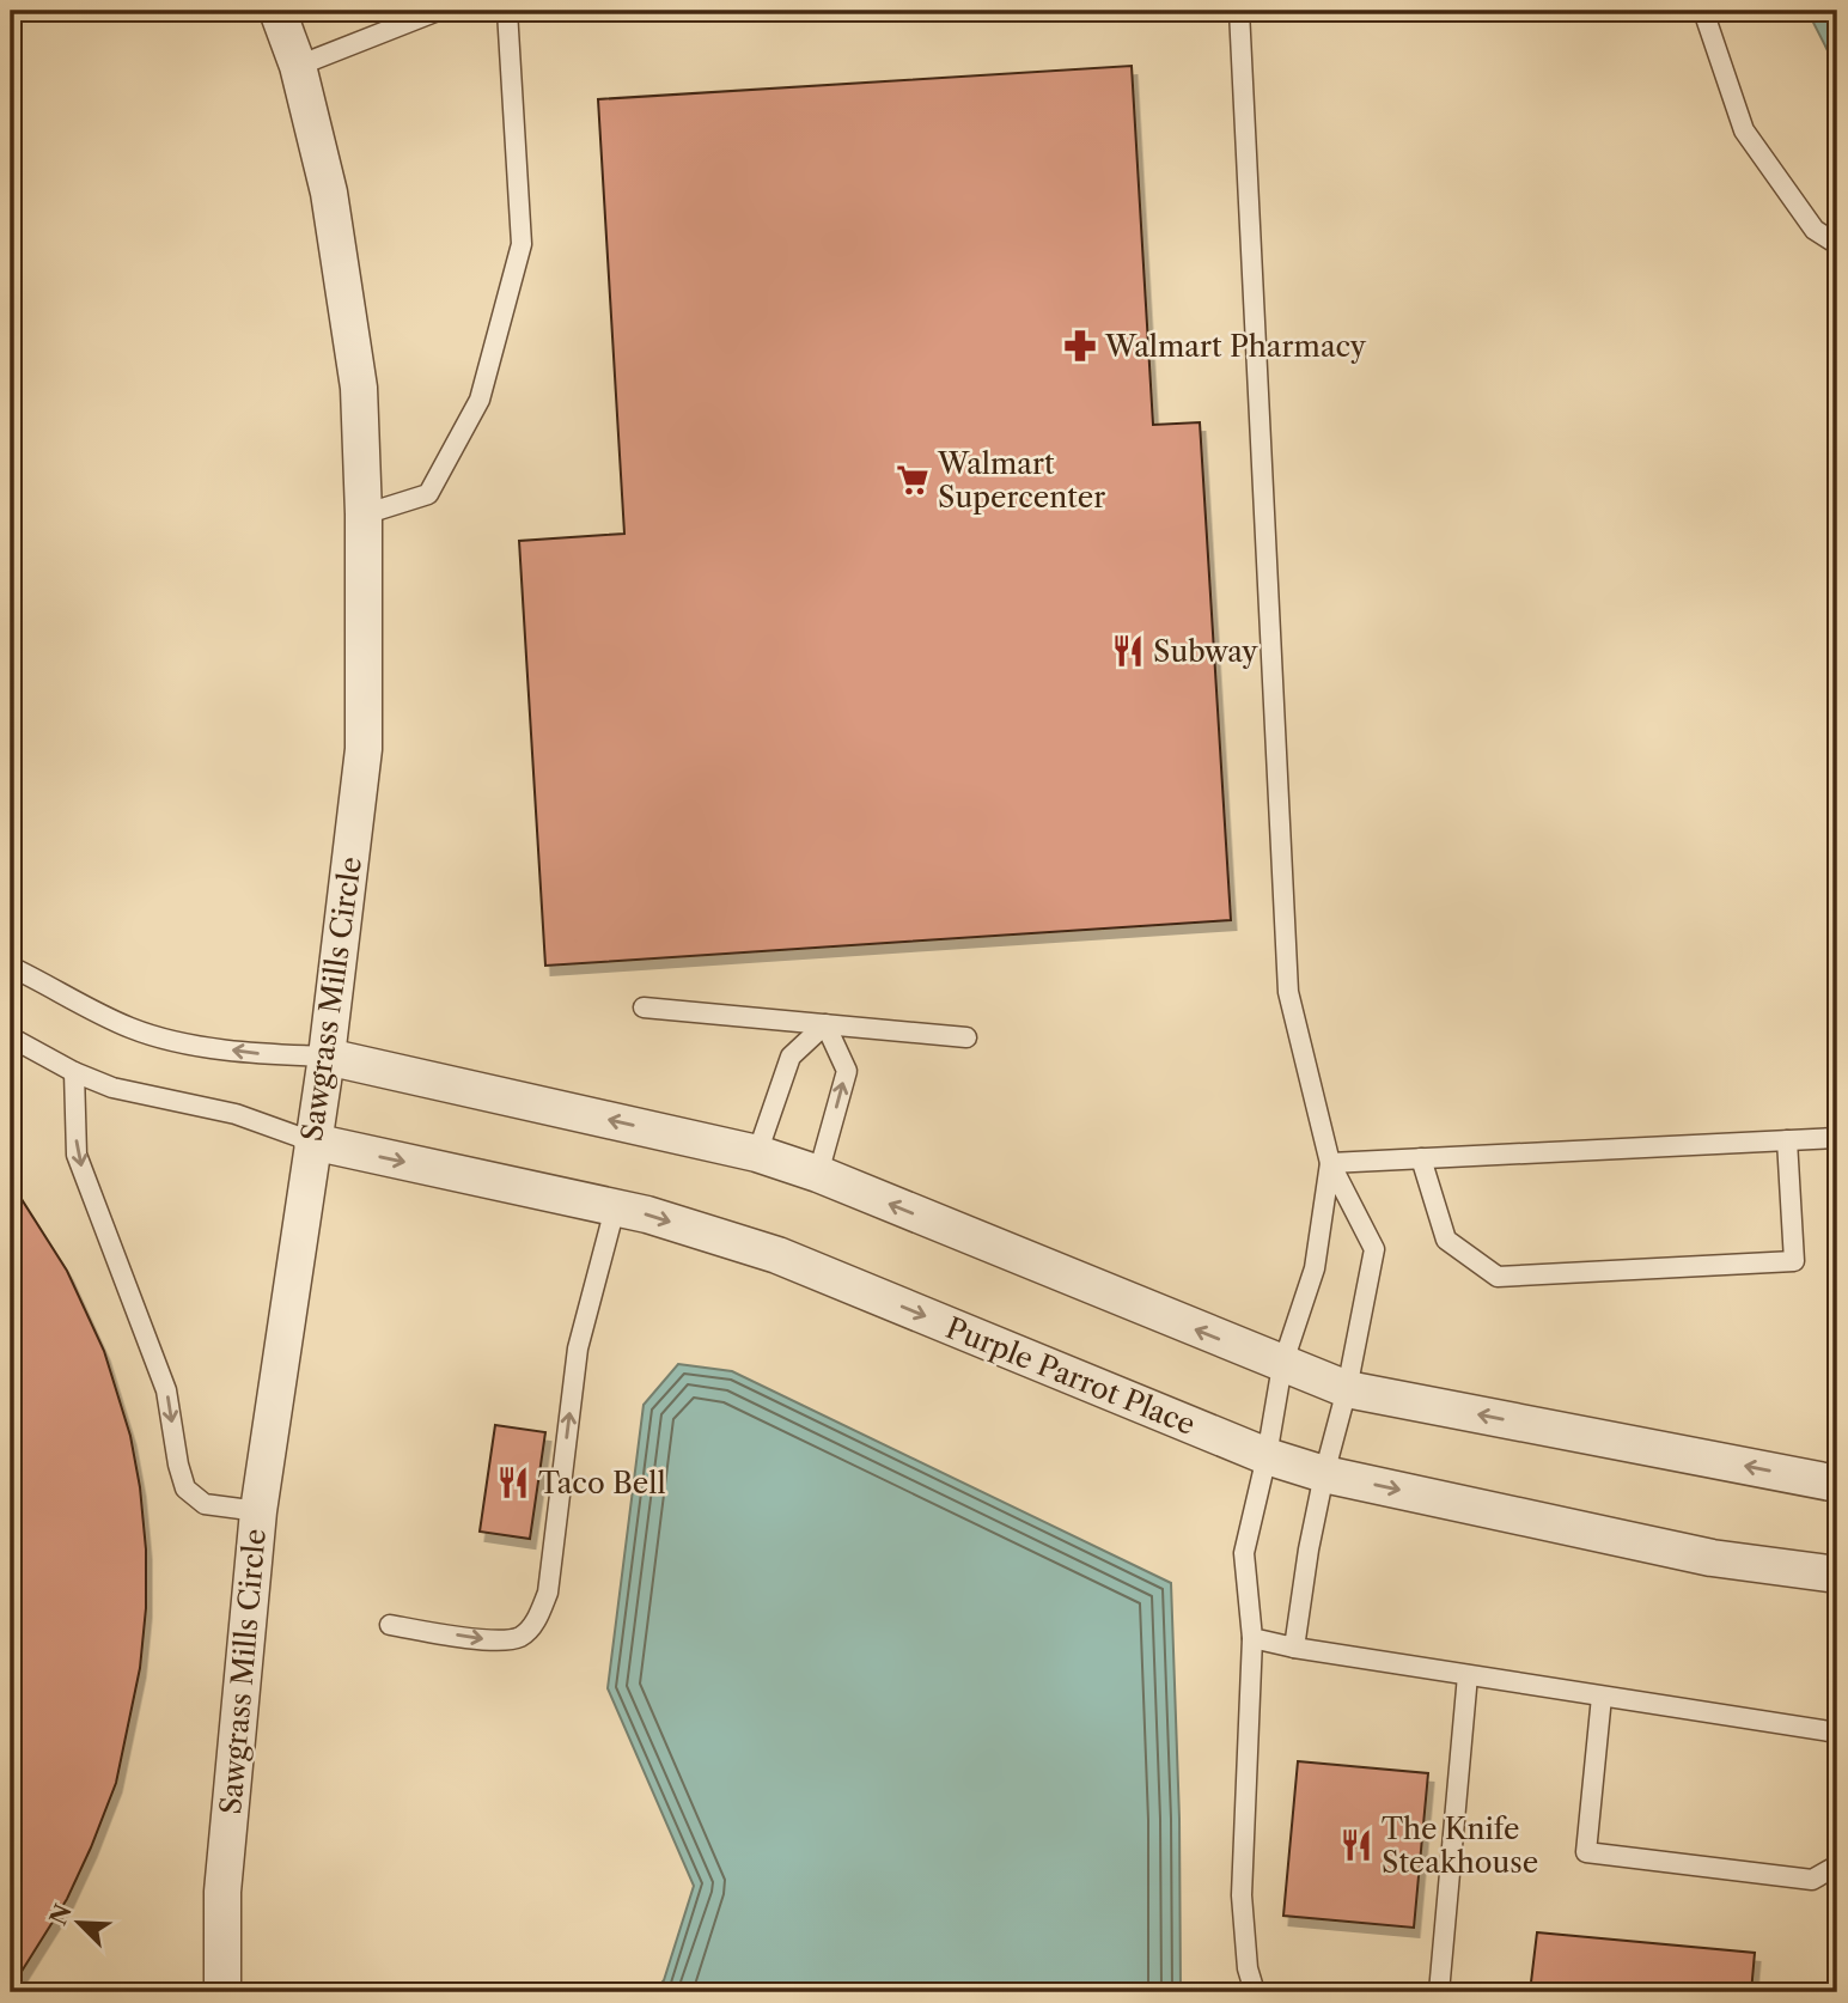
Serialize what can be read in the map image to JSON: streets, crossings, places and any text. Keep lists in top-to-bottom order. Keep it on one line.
{"streets":{"street":["Sawgrass Mills Circle","Purple Parrot Place"]},"crossings":[["Sawgrass Mills Circle","Purple Parrot Place"]],"places":{"pharmacy":["Walmart Pharmacy"],"supermarket":["Walmart Supercenter"],"restaurant":["Subway","Taco Bell","The Knife Steakhouse"]},"north":"top left"}
